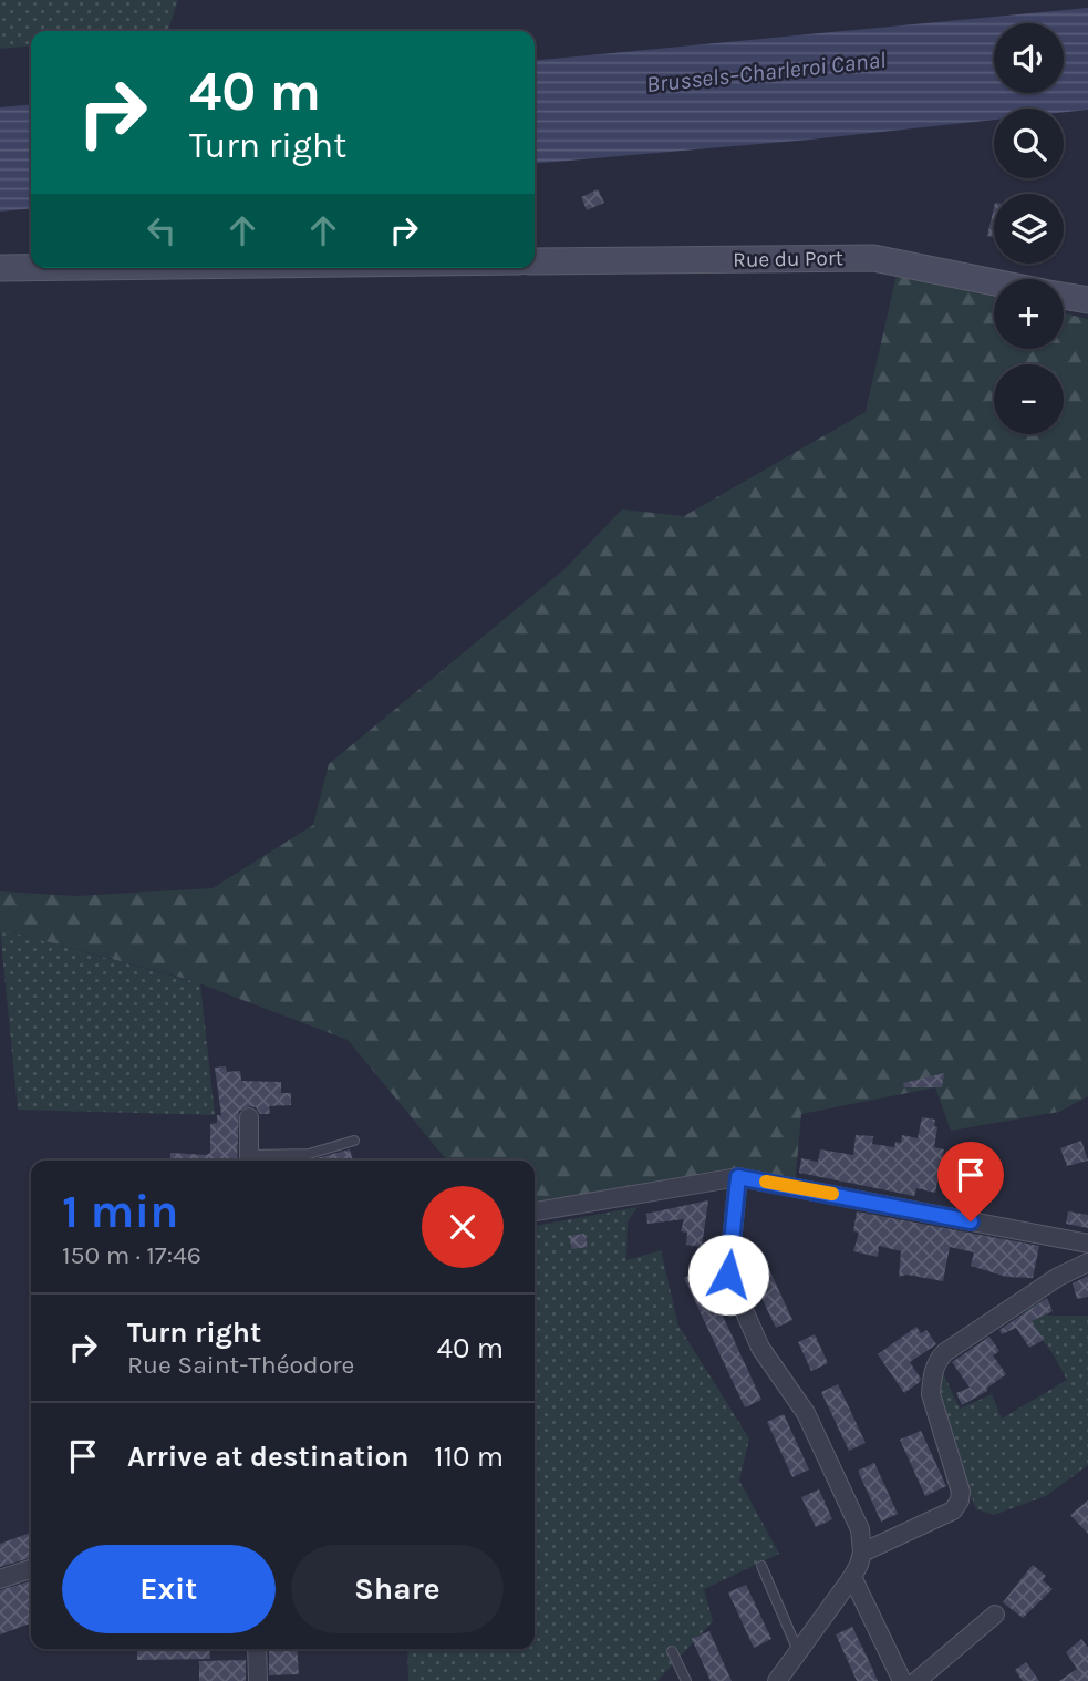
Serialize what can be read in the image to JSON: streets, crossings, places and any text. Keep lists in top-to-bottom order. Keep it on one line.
{"streets":{"main road":["Rue du Port"]},"water":["Brussels–Charleroi Canal"],"page":{"map_buttons":["+","−"],"turn":["40 m","Turn right"],"heading":["1 min","150 m · 17:46"],"list":[{"name":"Turn right","note":"Rue Saint-Théodore","value":"40 m"},{"name":"Arrive at destination","value":"110 m"}],"buttons":["Exit","Share"]}}
